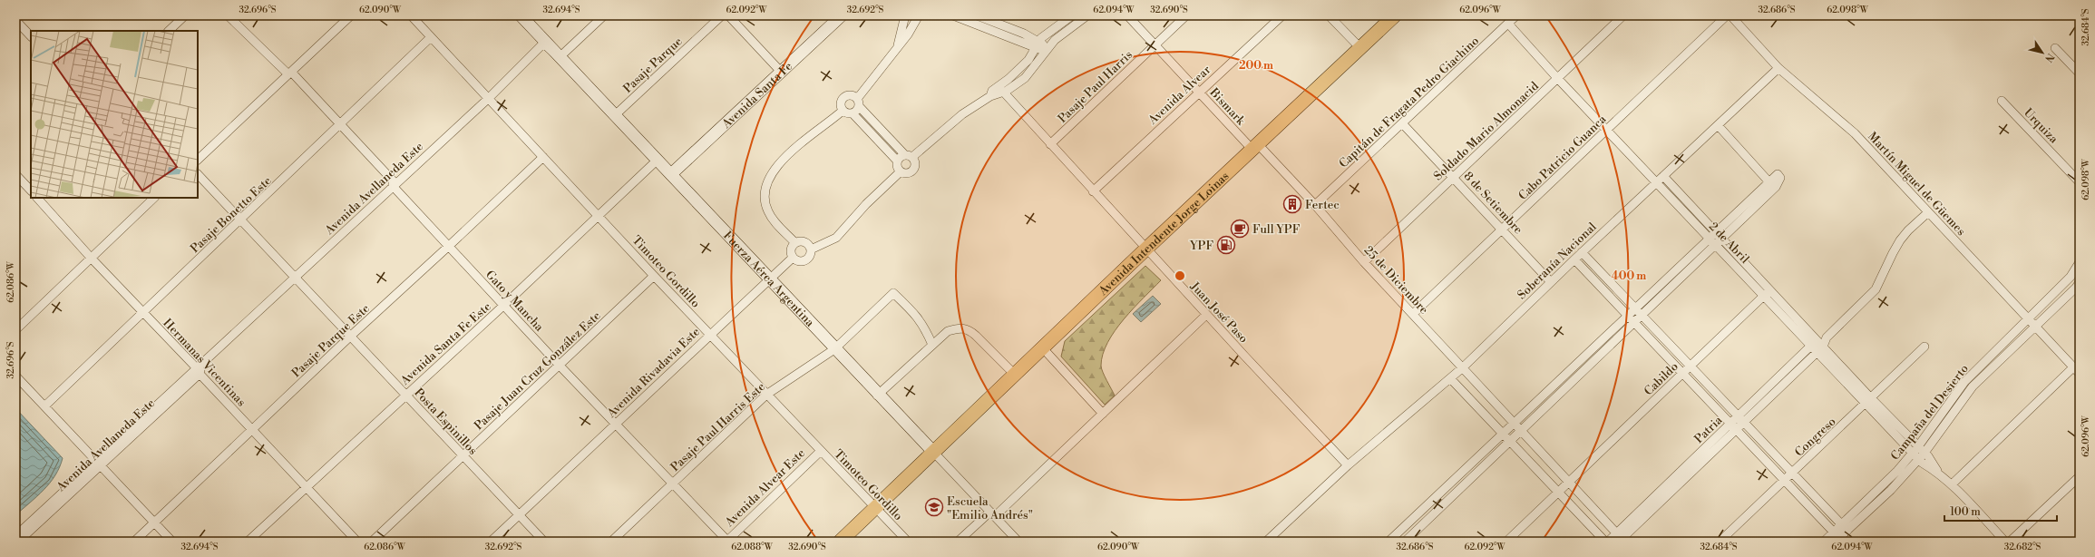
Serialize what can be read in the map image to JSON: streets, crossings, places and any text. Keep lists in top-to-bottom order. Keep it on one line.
{"streets":{"main road":["Avenida Intendente Jorge Loinas"],"street":["Pasaje Parque","Pasaje Paul Harris","Avenida Santa Fe","Avenida Alvear","Capitán de Fragata Pedro Giachino","Bismark","Urquiza","Soldado Mario Almonacid","Cabo Patricio Guanca","Martín Miguel de Güemes","Avenida Avellaneda Este","8 de Setiembre","Pasaje Bonetto Este","2 de Abril","Soberanía Nacional","Timoteo Gordillo","Fuerza Aérea Argentina","25 de Diciembre","Gato y Mancha","Juan José Paso","Pasaje Parque Este","Avenida Santa Fe Este","Hermanas Vicentinas","Pasaje Juan Cruz González Este","Avenida Rivadavia Este","Cabildo","Campaña del Desierto","Posta Espinillos","Pasaje Paul Harris Este","Patria","Congreso","Avenida Alvear Este"]},"crossings":[["Pasaje Parque","Fuerza Aérea Argentina"],["Pasaje Paul Harris","Bismark"],["Pasaje Paul Harris","Juan José Paso"],["Avenida Santa Fe","Fuerza Aérea Argentina"],["Avenida Alvear","Bismark"],["Avenida Alvear","Juan José Paso"],["Capitán de Fragata Pedro Giachino","Bismark"],["Capitán de Fragata Pedro Giachino","8 de Setiembre"],["Capitán de Fragata Pedro Giachino","2 de Abril"],["Capitán de Fragata Pedro Giachino","25 de Diciembre"],["Bismark","Avenida Intendente Jorge Loinas"],["Bismark","25 de Diciembre"],["Soldado Mario Almonacid","8 de Setiembre"],["Soldado Mario Almonacid","2 de Abril"],["Soldado Mario Almonacid","25 de Diciembre"],["Cabo Patricio Guanca","8 de Setiembre"],["Cabo Patricio Guanca","2 de Abril"],["Cabo Patricio Guanca","25 de Diciembre"],["Martín Miguel de Güemes","Soberanía Nacional"],["Martín Miguel de Güemes","Campaña del Desierto"],["Martín Miguel de Güemes","Patria"],["Avenida Avellaneda Este","Timoteo Gordillo"],["Avenida Avellaneda Este","Fuerza Aérea Argentina"],["Avenida Avellaneda Este","Gato y Mancha"],["Avenida Avellaneda Este","Hermanas Vicentinas"],["Avenida Avellaneda Este","Posta Espinillos"],["8 de Setiembre","Soberanía Nacional"],["Pasaje Bonetto Este","Timoteo Gordillo"],["Pasaje Bonetto Este","Gato y Mancha"],["Pasaje Bonetto Este","Hermanas Vicentinas"],["Pasaje Bonetto Este","Posta Espinillos"],["Avenida Intendente Jorge Loinas","Timoteo Gordillo"],["Avenida Intendente Jorge Loinas","Fuerza Aérea Argentina"],["Avenida Intendente Jorge Loinas","Juan José Paso"],["2 de Abril","Soberanía Nacional"],["2 de Abril","Cabildo"],["2 de Abril","Campaña del Desierto"],["2 de Abril","Patria"],["2 de Abril","Congreso"],["Soberanía Nacional","25 de Diciembre"],["Soberanía Nacional","Juan José Paso"],["Timoteo Gordillo","Pasaje Parque Este"],["Timoteo Gordillo","Avenida Santa Fe Este"],["Timoteo Gordillo","Pasaje Juan Cruz González Este"],["Timoteo Gordillo","Avenida Rivadavia Este"],["Timoteo Gordillo","Pasaje Paul Harris Este"],["Timoteo Gordillo","Avenida Alvear Este"],["Fuerza Aérea Argentina","Avenida Santa Fe Este"],["Fuerza Aérea Argentina","Avenida Rivadavia Este"],["Fuerza Aérea Argentina","Pasaje Paul Harris Este"],["25 de Diciembre","Cabildo"],["25 de Diciembre","Patria"],["Gato y Mancha","Pasaje Parque Este"],["Gato y Mancha","Avenida Santa Fe Este"],["Gato y Mancha","Pasaje Juan Cruz González Este"],["Gato y Mancha","Avenida Rivadavia Este"],["Gato y Mancha","Pasaje Paul Harris Este"],["Gato y Mancha","Avenida Alvear Este"],["Pasaje Parque Este","Hermanas Vicentinas"],["Pasaje Parque Este","Posta Espinillos"],["Avenida Santa Fe Este","Hermanas Vicentinas"],["Avenida Santa Fe Este","Posta Espinillos"],["Pasaje Juan Cruz González Este","Posta Espinillos"],["Avenida Rivadavia Este","Posta Espinillos"]],"places":{"building":["Fertec"],"cafe":["Full YPF"],"fuel station":["YPF"],"school or university":["Escuela \"Emilio Andrés\""]},"scale_bar":"100 m","north":"bottom right","coordinates":["32.696°S","62.090°W","32.694°S","62.092°W","32.692°S","62.094°W","32.690°S","62.096°W","32.686°S","62.098°W","32.684°S","62.086°W","62.088°W","32.682°S"],"rings":["200 m","400 m"]}
